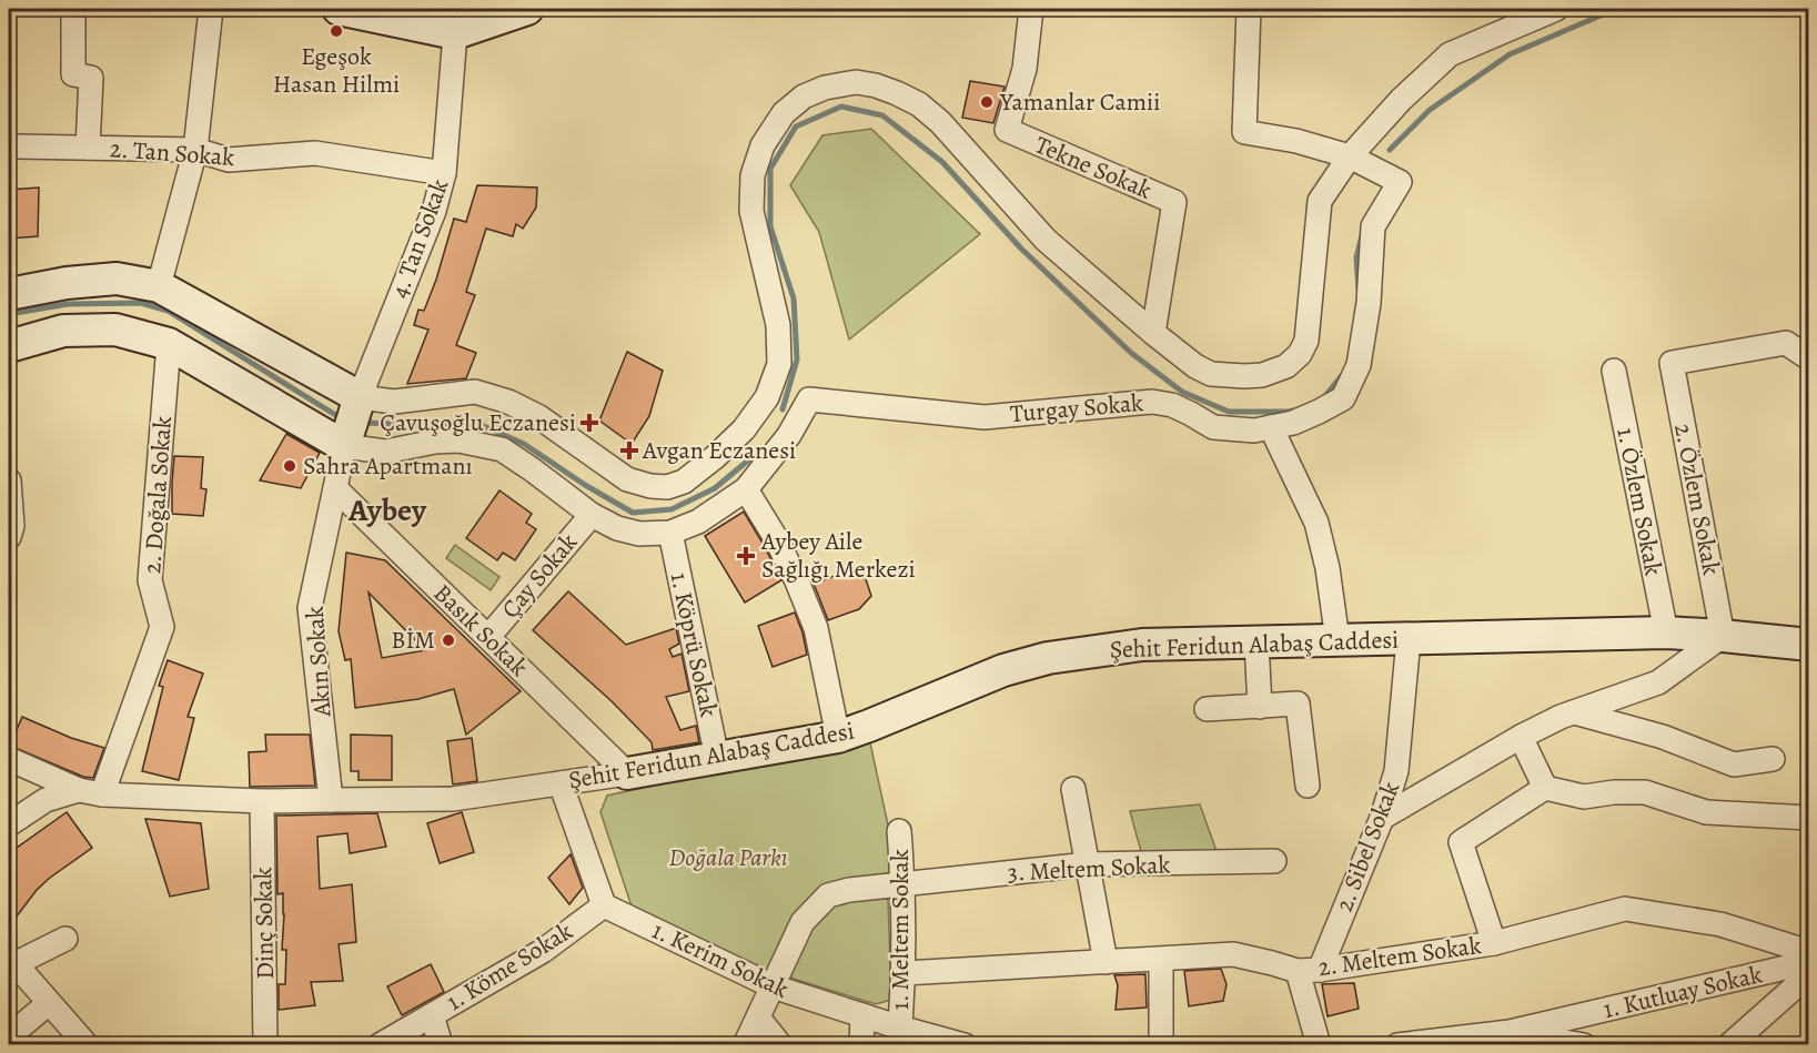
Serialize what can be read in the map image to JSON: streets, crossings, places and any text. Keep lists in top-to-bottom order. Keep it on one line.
{"streets":{"street":["2. Tan Sokak","Tekne Sokak","4. Tan Sokak","Turgay Sokak","2. Doğala Sokak","2. Özlem Sokak","1. Özlem Sokak","Çay Sokak","Basık Sokak","1. Köprü Sokak","Şehit Feridun Alabaş Caddesi","Akın Sokak","2. Sibel Sokak","3. Meltem Sokak","Dinç Sokak","1. Meltem Sokak","2. Meltem Sokak","1. Kerim Sokak","1. Köme Sokak","1. Kutluay Sokak"]},"crossings":[["2. Tan Sokak","4. Tan Sokak"],["2. Doğala Sokak","Şehit Feridun Alabaş Caddesi"],["2. Özlem Sokak","Şehit Feridun Alabaş Caddesi"],["1. Özlem Sokak","Şehit Feridun Alabaş Caddesi"],["Çay Sokak","Basık Sokak"],["Basık Sokak","Şehit Feridun Alabaş Caddesi"],["Basık Sokak","Akın Sokak"],["1. Köprü Sokak","Şehit Feridun Alabaş Caddesi"],["Şehit Feridun Alabaş Caddesi","Akın Sokak"],["Şehit Feridun Alabaş Caddesi","2. Sibel Sokak"],["Şehit Feridun Alabaş Caddesi","Dinç Sokak"],["2. Sibel Sokak","2. Meltem Sokak"],["3. Meltem Sokak","1. Meltem Sokak"],["3. Meltem Sokak","1. Kerim Sokak"],["1. Meltem Sokak","2. Meltem Sokak"],["1. Meltem Sokak","1. Kerim Sokak"],["1. Kerim Sokak","1. Köme Sokak"]],"districts":["Aybey"],"parks":["Doğala Parkı"],"places":{"other":["Egeşok Hasan Hilmi","Yamanlar Camii","Sahra Apartmanı","BİM"],"health":["Çavuşoğlu Eczanesi","Avgan Eczanesi","Aybey Aile Sağlığı Merkezi"]}}
